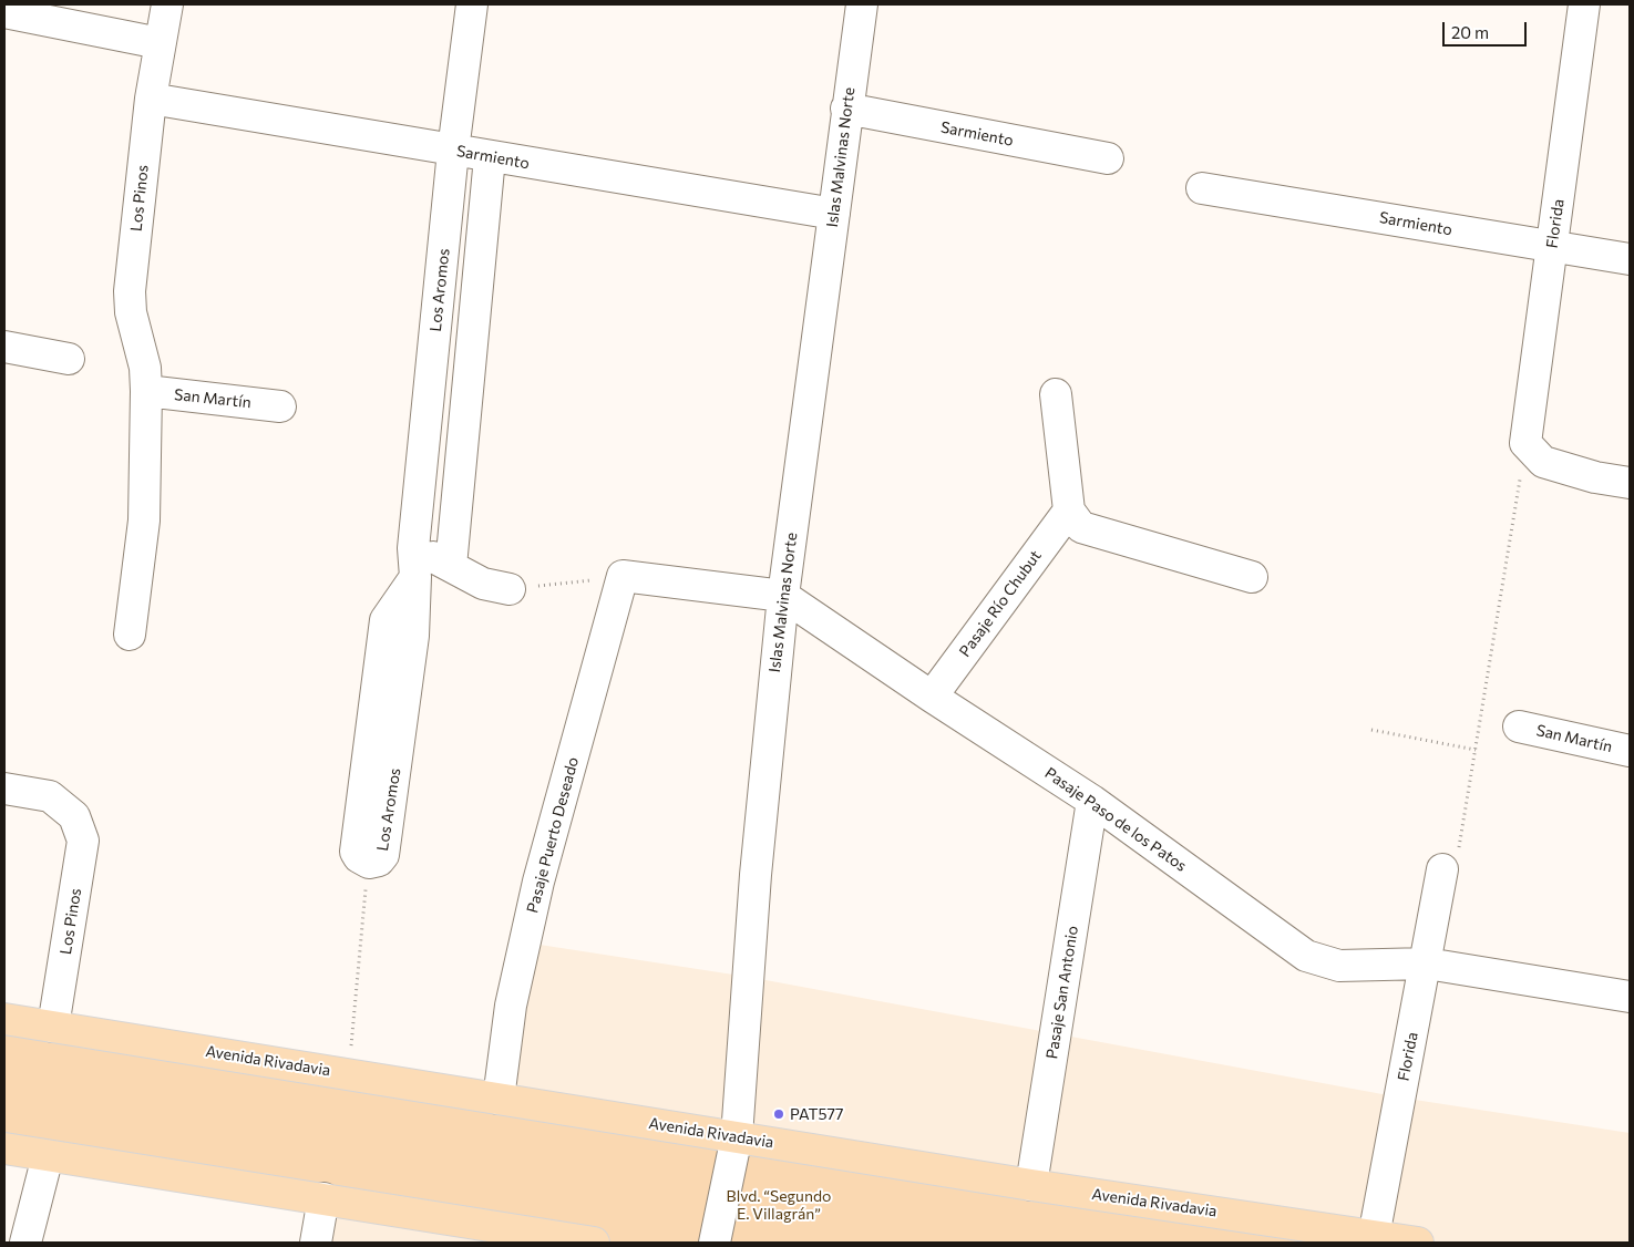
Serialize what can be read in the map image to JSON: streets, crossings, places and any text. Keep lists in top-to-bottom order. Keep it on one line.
{"streets":{"main road":["Avenida Rivadavia"],"street":["Sarmiento","Islas Malvinas Norte","Los Pinos","Florida","Los Aromos","San Martín","Pasaje Río Chubut","Pasaje Paso de los Patos","Pasaje Puerto Deseado","Pasaje San Antonio"]},"crossings":[["Sarmiento","Islas Malvinas Norte"],["Sarmiento","Los Pinos"],["Sarmiento","Florida"],["Sarmiento","Los Aromos"],["Islas Malvinas Norte","Pasaje Paso de los Patos"],["Islas Malvinas Norte","Avenida Rivadavia"],["Los Pinos","San Martín"],["Los Pinos","Avenida Rivadavia"],["Florida","Pasaje Paso de los Patos"],["Florida","Avenida Rivadavia"],["Pasaje Río Chubut","Pasaje Paso de los Patos"],["Pasaje Paso de los Patos","Pasaje Puerto Deseado"],["Pasaje Paso de los Patos","Pasaje San Antonio"],["Pasaje Puerto Deseado","Avenida Rivadavia"],["Pasaje San Antonio","Avenida Rivadavia"]],"parks":["Blvd. “Segundo E. Villagrán”"],"places":["PAT577"],"scale_bar":"20 m"}
